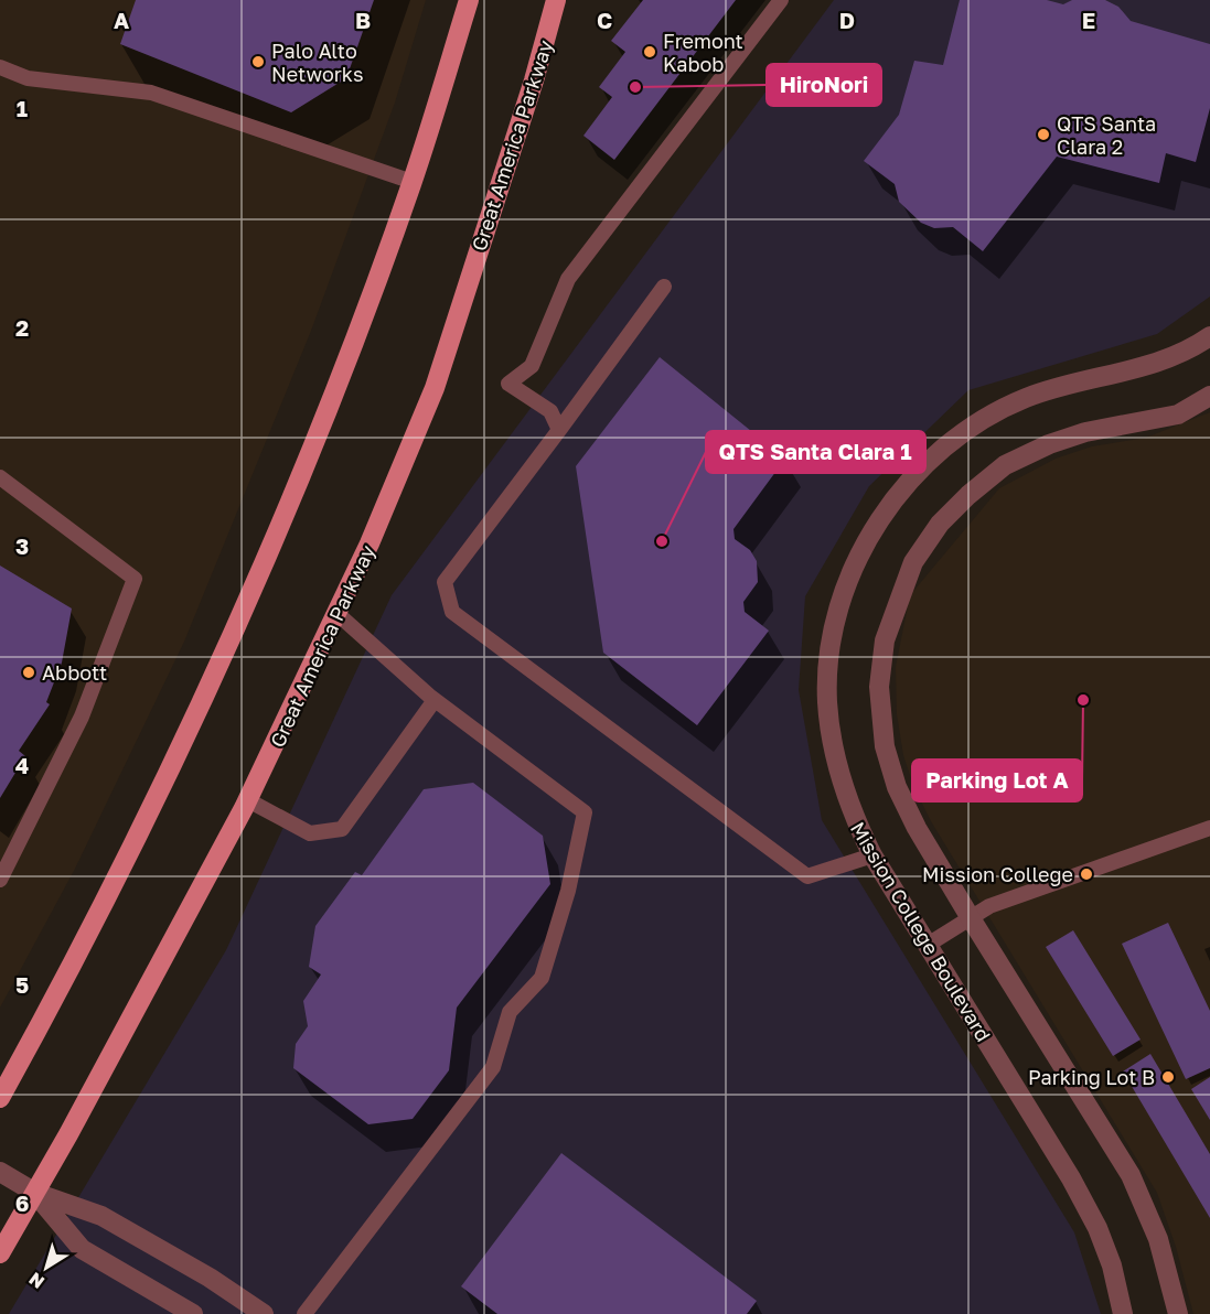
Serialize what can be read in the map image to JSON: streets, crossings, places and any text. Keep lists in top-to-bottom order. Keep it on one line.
{"streets":{"main road":["Great America Parkway"],"street":["Mission College Boulevard"]},"places":["Fremont Kabob","Palo Alto Networks","HiroNori","QTS Santa Clara 2","QTS Santa Clara 1","Abbott","Parking Lot A","Mission College","Parking Lot B"],"north":"bottom left","grid":{"columns":["A","B","C","D","E"],"rows":["1","2","3","4","5","6"]}}
